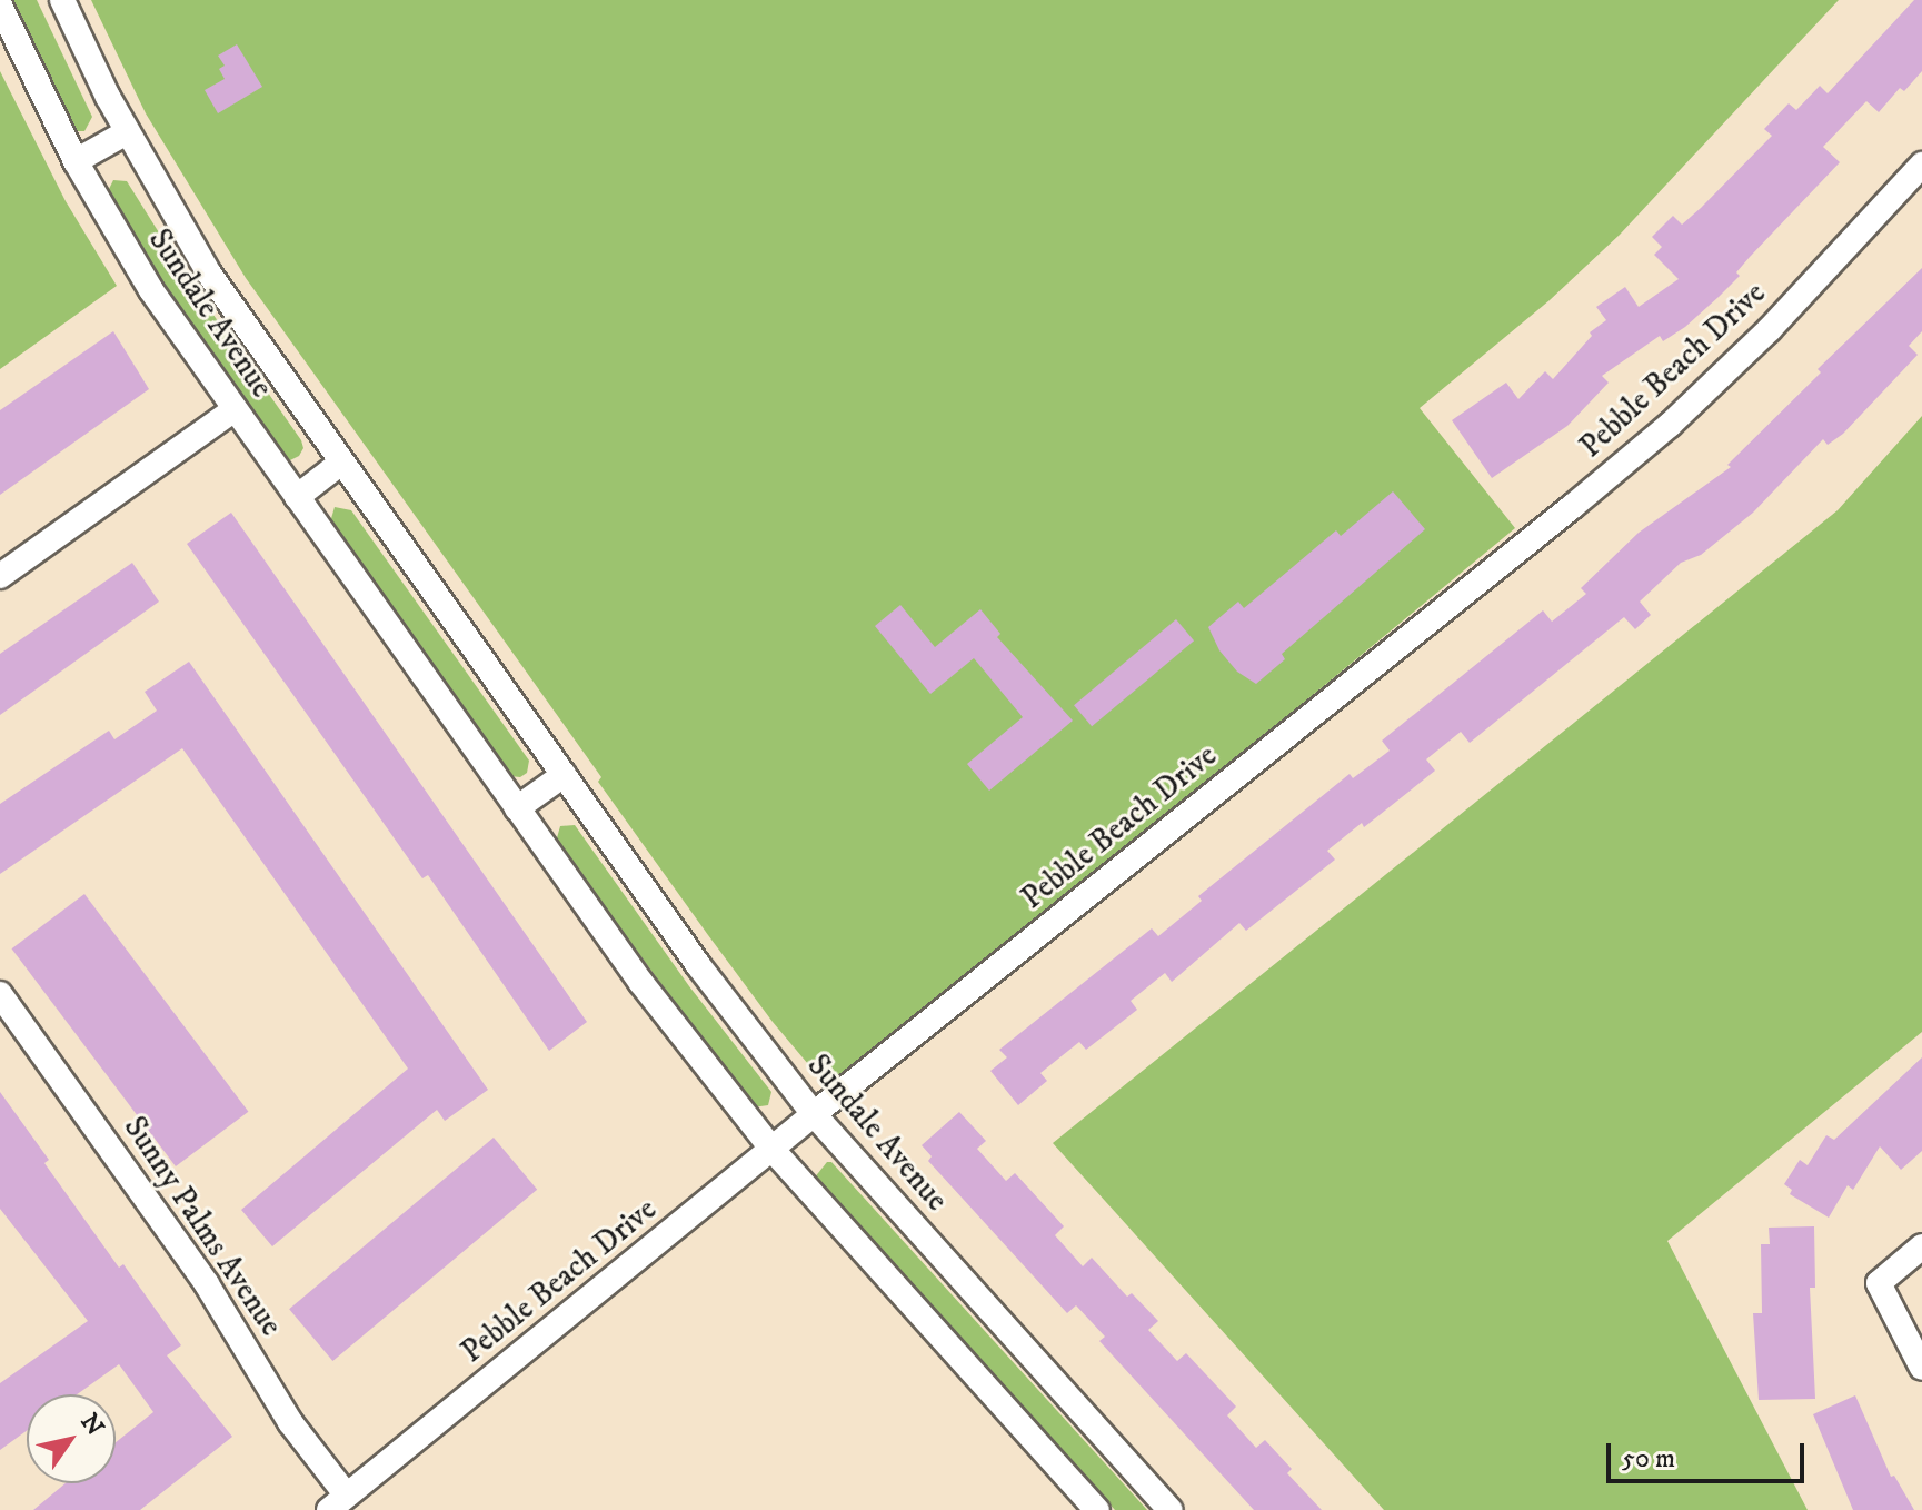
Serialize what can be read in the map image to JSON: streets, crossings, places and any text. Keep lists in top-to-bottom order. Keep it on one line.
{"streets":{"street":["Sundale Avenue","Pebble Beach Drive","Sunny Palms Avenue"]},"crossings":[["Sundale Avenue","Pebble Beach Drive"],["Pebble Beach Drive","Sunny Palms Avenue"]],"scale_bar":"50 m","north":"top right"}
